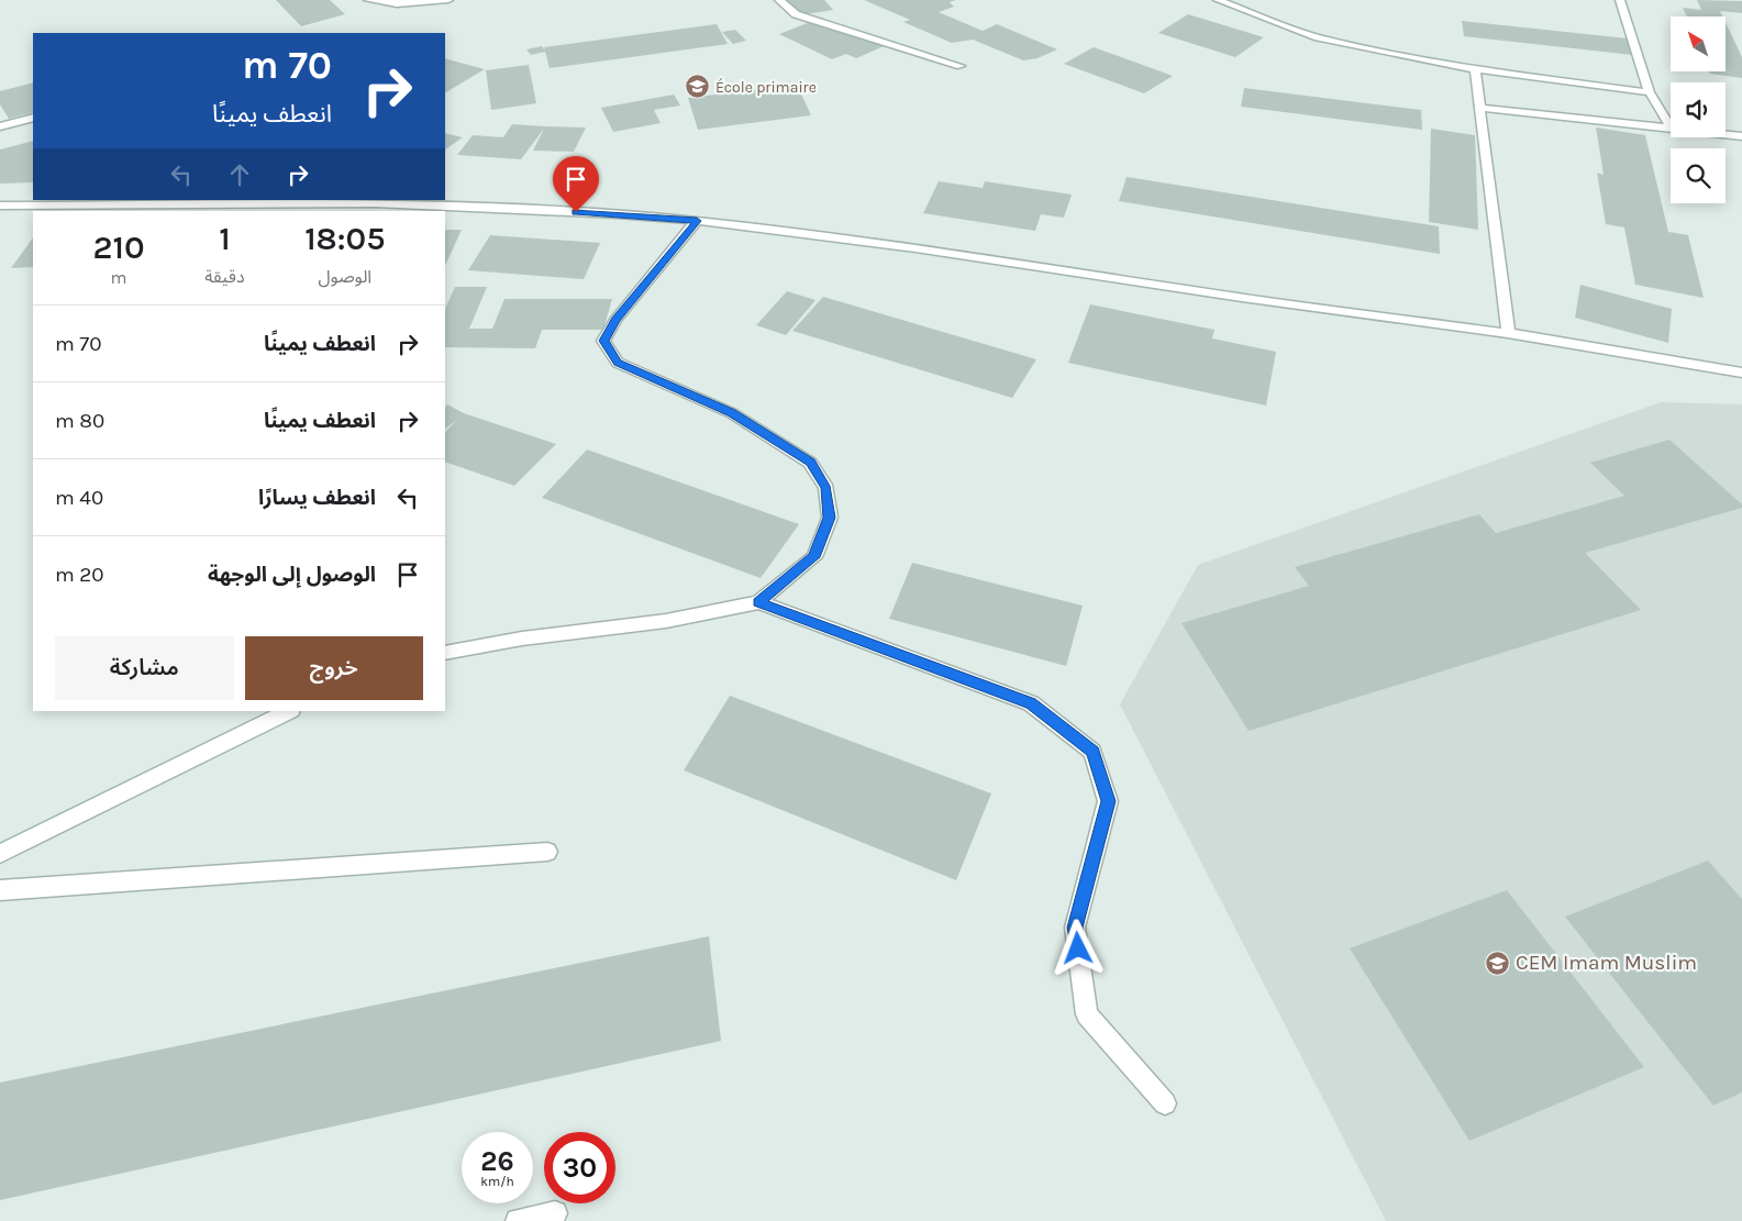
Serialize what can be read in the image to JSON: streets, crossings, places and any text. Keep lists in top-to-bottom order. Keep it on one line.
{"places":{"school or university":["École primaire","CEM Imam Muslim"]},"north":"top left","page":{"turn":["70 m","انعطف يمينًا"],"eta":["18:05","الوصول","1","دقيقة","210","m"],"list":[{"name":"انعطف يمينًا","value":"70 m"},{"name":"انعطف يمينًا","value":"80 m"},{"name":"انعطف يسارًا","value":"40 m"},{"name":"الوصول إلى الوجهة","value":"20 m"}],"buttons":["خروج","مشاركة"],"speed":"26 km/h","limit":"30"}}
